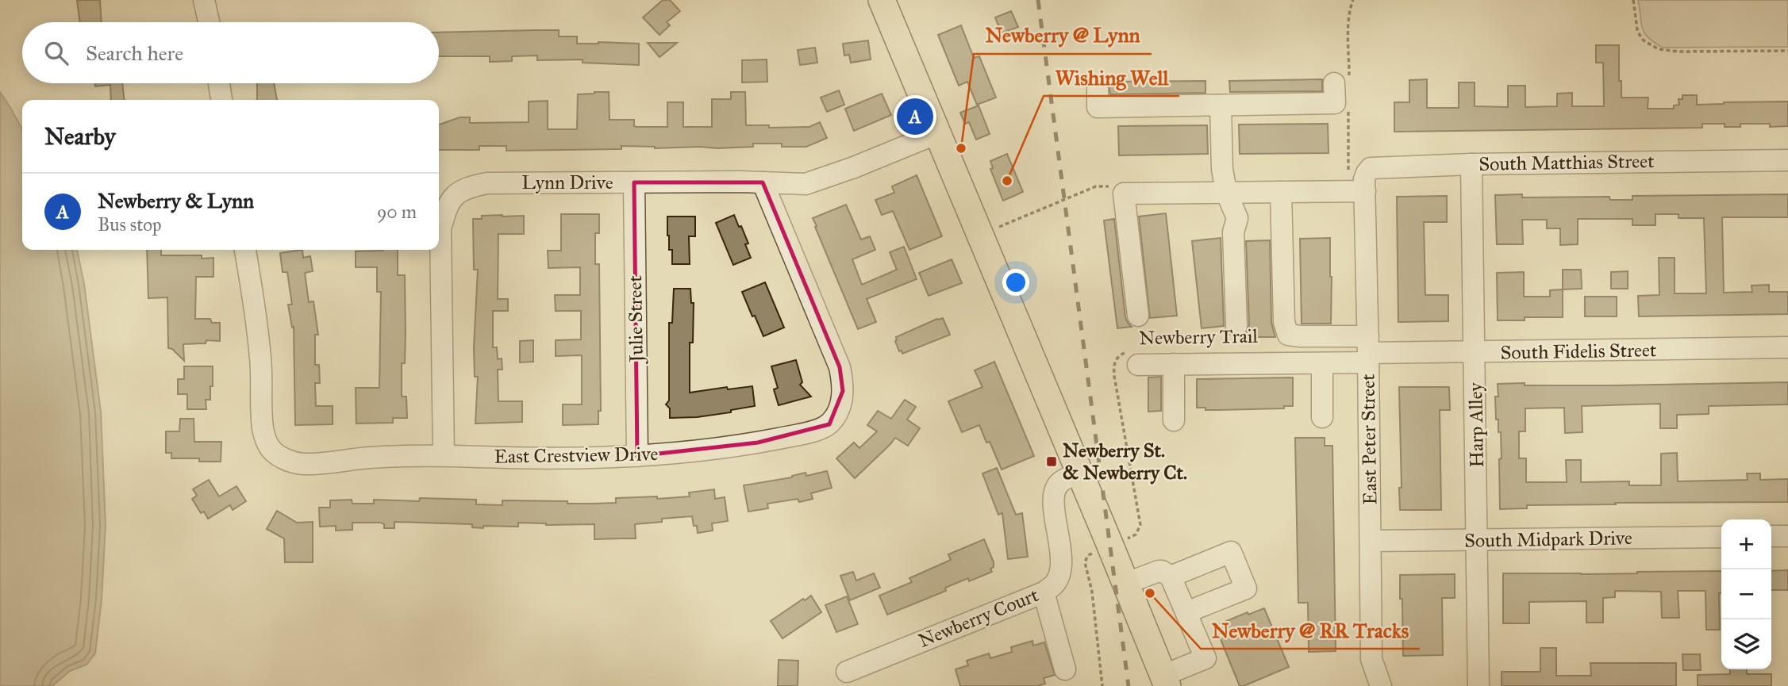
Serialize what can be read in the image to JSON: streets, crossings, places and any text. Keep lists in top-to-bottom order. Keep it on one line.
{"streets":{"street":["South Matthias Street","Lynn Drive","Julie Street","South Fidelis Street","Harp Alley","East Peter Street","East Crestview Drive","South Midpark Drive","Newberry Court"],"path":["Newberry Trail"]},"crossings":[["South Matthias Street","Harp Alley"],["South Matthias Street","East Peter Street"],["Lynn Drive","Julie Street"],["Lynn Drive","East Crestview Drive"],["Julie Street","East Crestview Drive"],["South Fidelis Street","Harp Alley"],["South Fidelis Street","East Peter Street"],["Harp Alley","South Midpark Drive"],["East Peter Street","South Midpark Drive"]],"places":{"other":["Newberry @ Lynn","Wishing Well","Newberry @ RR Tracks"],"transit":["Newberry St. & Newberry Ct."]},"page":{"search":"Search here","pins":"A","heading":"Nearby","list":[{"mark":"A","name":"Newberry & Lynn","note":"Bus stop","value":"90 m"}],"map_buttons":["+","−"]}}
